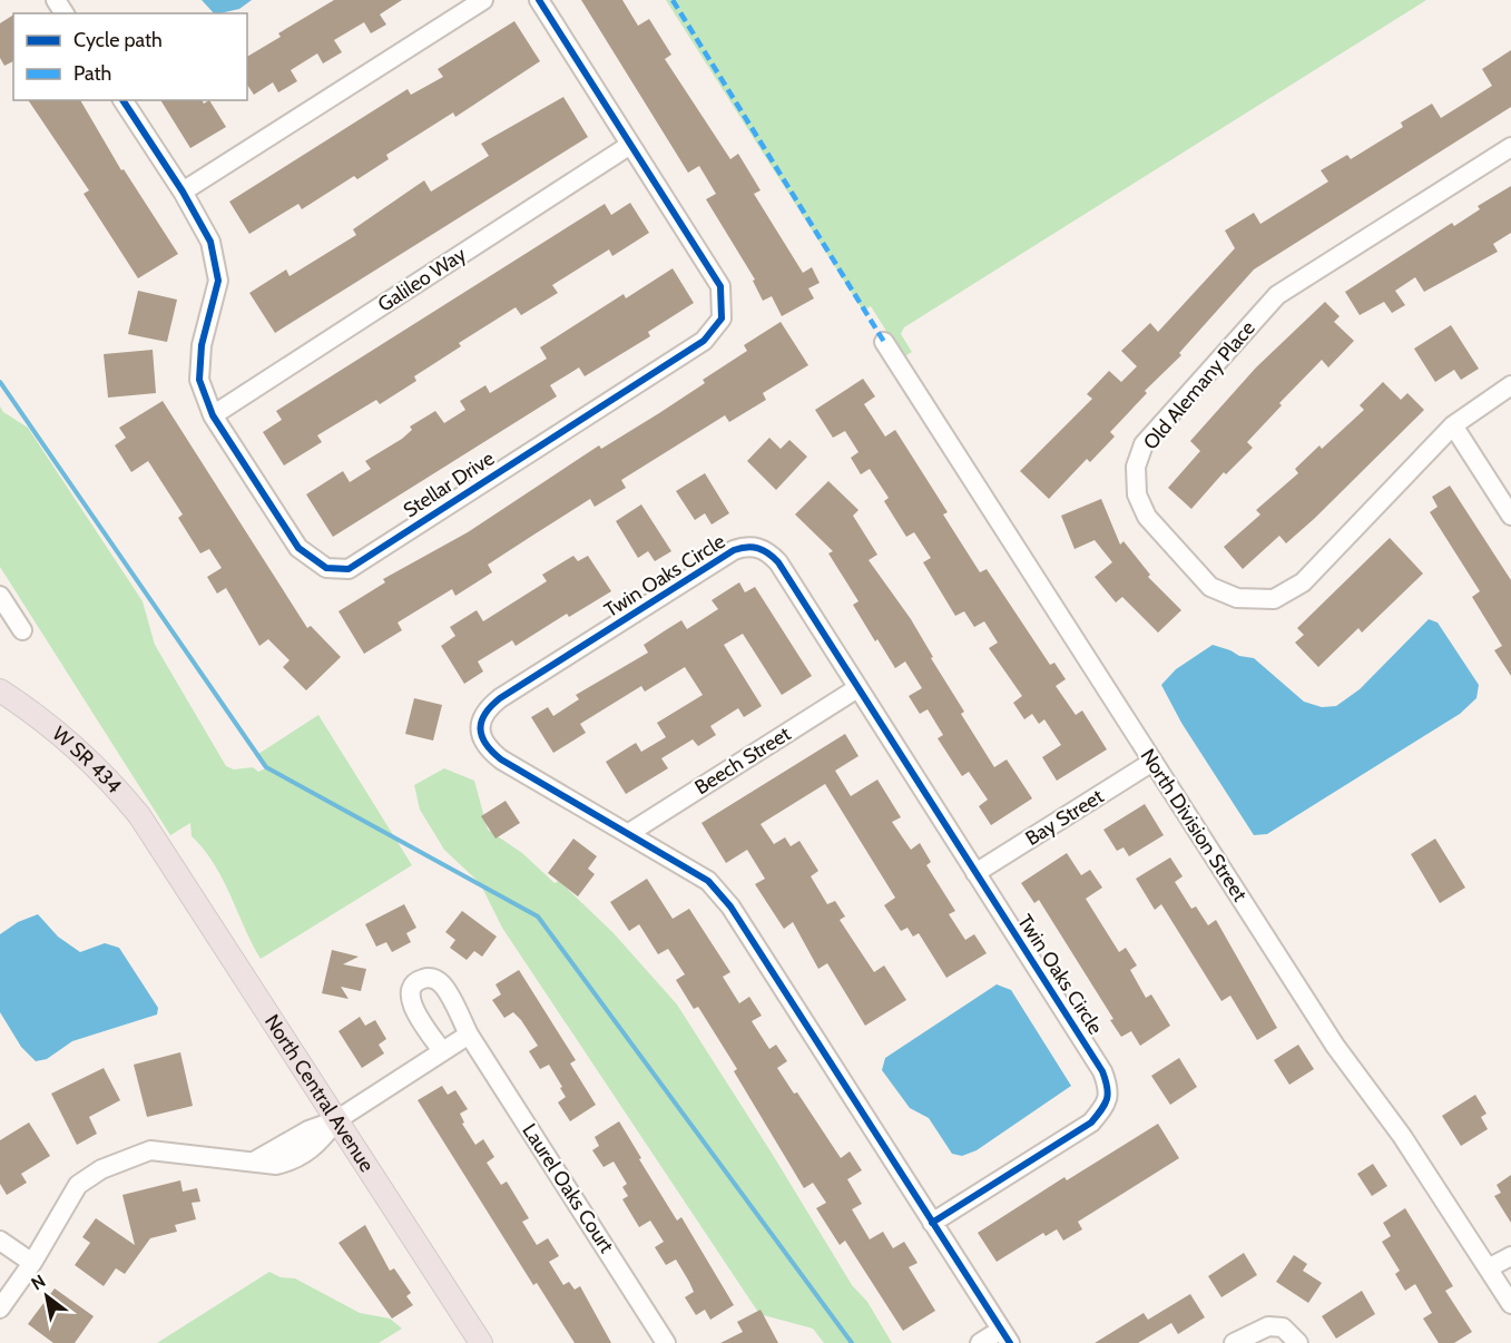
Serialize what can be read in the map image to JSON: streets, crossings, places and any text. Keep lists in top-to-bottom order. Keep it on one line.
{"streets":{"main road":["W SR 434","North Central Avenue"],"street":["Galileo Way","Old Alemany Place","Stellar Drive","Twin Oaks Circle","Beech Street","Bay Street","North Division Street","Laurel Oaks Court"]},"crossings":[["Galileo Way","Stellar Drive"],["Twin Oaks Circle","Beech Street"],["Twin Oaks Circle","Bay Street"],["W SR 434","North Central Avenue"],["Bay Street","North Division Street"]],"legend":["Cycle path","Path"],"north":"top left"}
